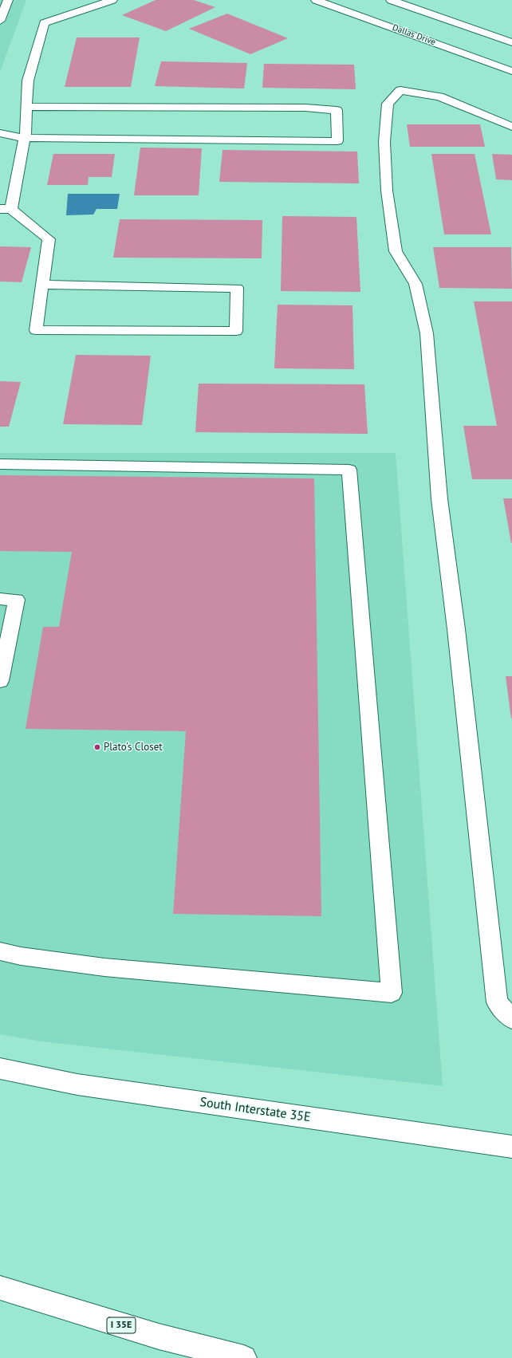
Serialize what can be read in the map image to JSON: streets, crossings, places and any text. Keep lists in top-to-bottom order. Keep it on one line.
{"streets":{"main road":["Dallas Drive","South Interstate 35E","I 35E"]},"places":["Plato's Closet"]}
